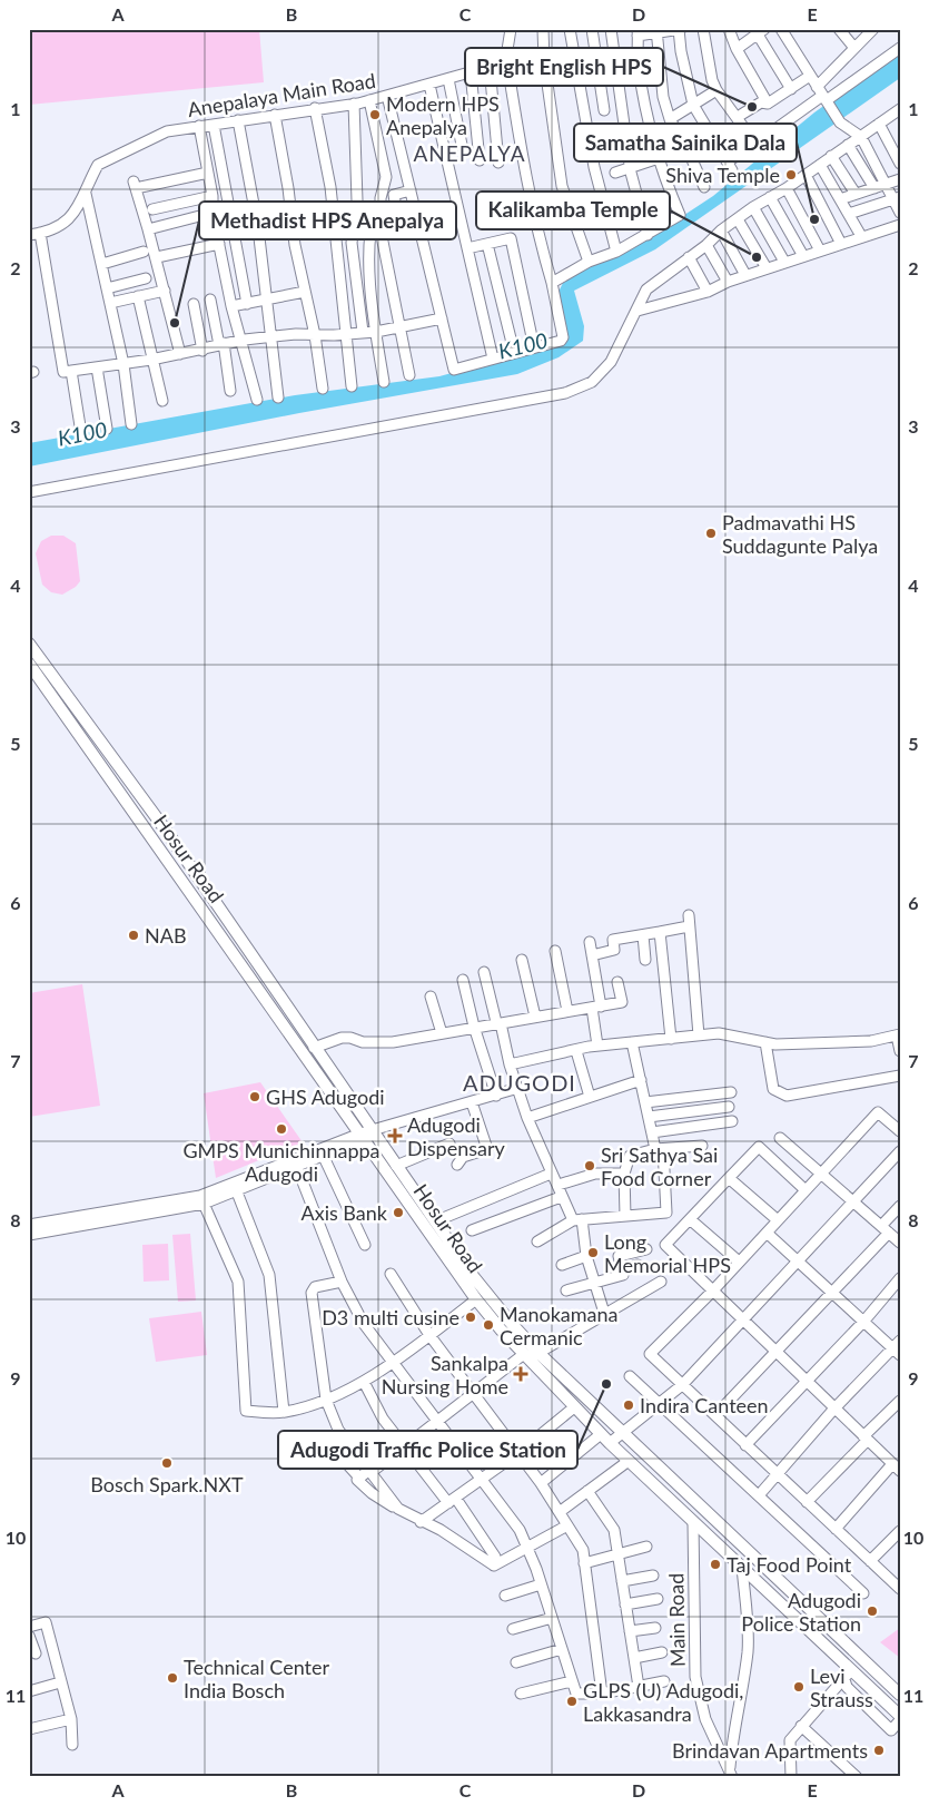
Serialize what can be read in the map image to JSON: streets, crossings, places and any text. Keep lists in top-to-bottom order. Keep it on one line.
{"streets":{"main road":["Hosur Road"],"street":["Anepalaya Main Road","Main Road"]},"crossings":[["Hosur Road","Main Road"]],"districts":["ANEPALYA","ADUGODI"],"water":["K100"],"places":{"other":["Bright English HPS","Modern HPS Anepalya","Shiva Temple","Samatha Sainika Dala","Kalikamba Temple","Methadist HPS Anepalya","Padmavathi HS Suddagunte Palya","NAB","GHS Adugodi","GMPS Munichinnappa Adugodi","Sri Sathya Sai Food Corner","Axis Bank","Long Memorial HPS","D3 multi cusine","Manokamana Cermanic","Adugodi Traffic Police Station","Indira Canteen","Bosch Spark.NXT","Taj Food Point","Adugodi Police Station","Technical Center India Bosch","Levi Strauss","GLPS (U) Adugodi, Lakkasandra","Brindavan Apartments"],"health":["Adugodi Dispensary","Sankalpa Nursing Home"]},"grid":{"columns":["A","B","C","D","E"],"rows":["1","2","3","4","5","6","7","8","9","10","11"]}}
